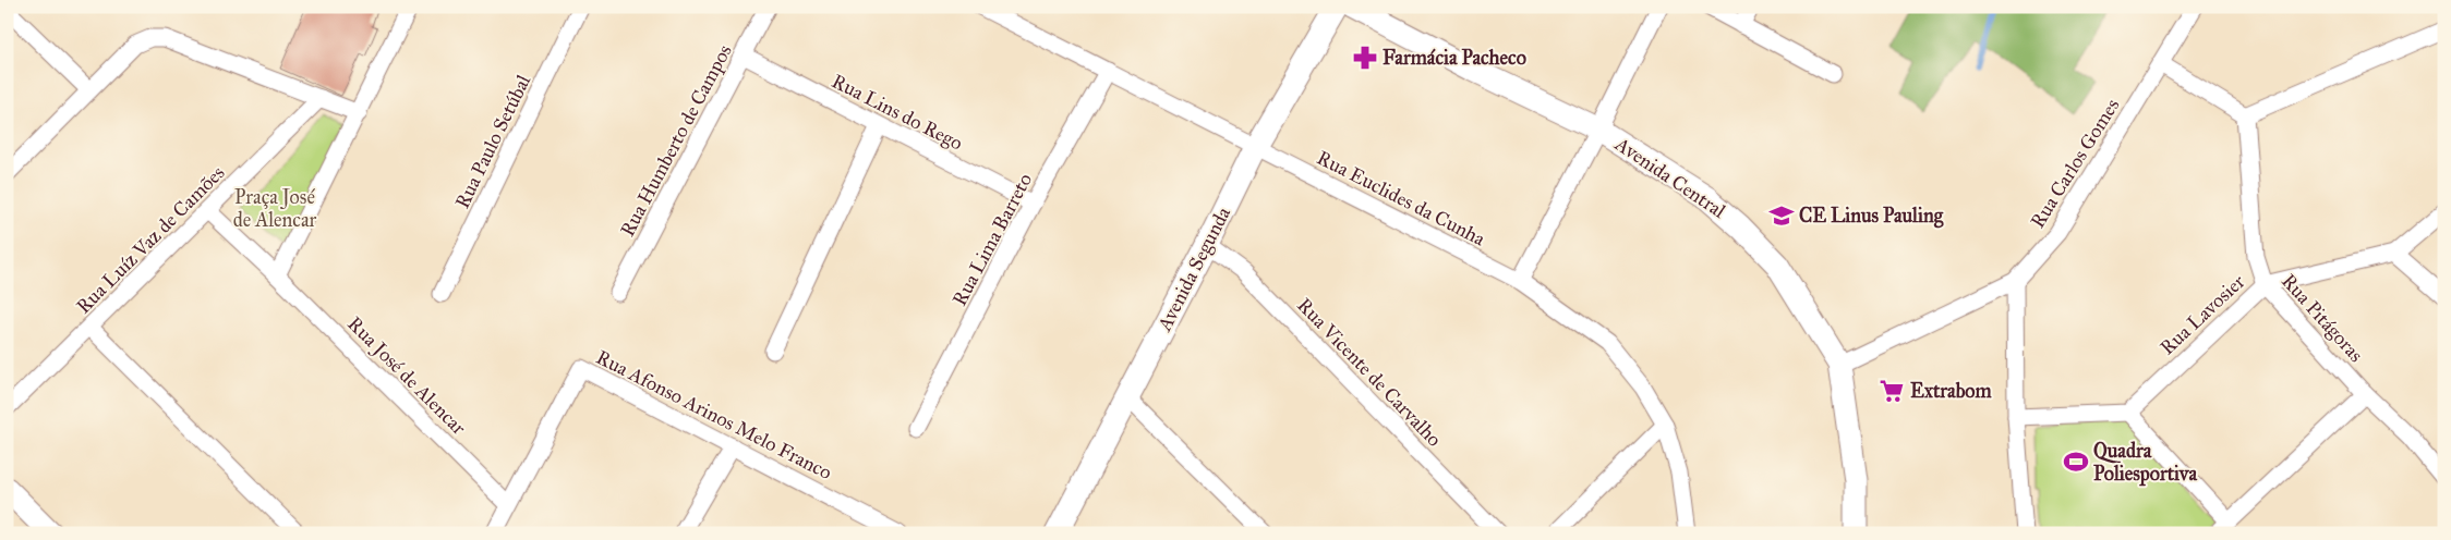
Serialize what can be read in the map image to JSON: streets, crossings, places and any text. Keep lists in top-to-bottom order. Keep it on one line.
{"streets":{"street":["Rua Lins do Rego","Rua Humberto de Campos","Rua Paulo Setúbal","Rua Carlos Gomes","Avenida Central","Rua Euclides da Cunha","Rua Luíz Vaz de Camões","Rua Lima Barreto","Avenida Segunda","Rua Lavosier","Rua Pitágoras","Rua Vicente de Carvalho","Rua José de Alencar","Rua Afonso Arinos Melo Franco"]},"crossings":[["Rua Lins do Rego","Rua Humberto de Campos"],["Rua Lins do Rego","Rua Lima Barreto"],["Rua Carlos Gomes","Avenida Central"],["Rua Euclides da Cunha","Rua Lima Barreto"],["Rua Euclides da Cunha","Avenida Segunda"],["Rua Luíz Vaz de Camões","Rua José de Alencar"],["Avenida Segunda","Rua Vicente de Carvalho"],["Rua Lavosier","Rua Pitágoras"],["Rua José de Alencar","Rua Afonso Arinos Melo Franco"]],"parks":["Praça José de Alencar"],"places":{"pharmacy":["Farmácia Pacheco"],"school or university":["CE Linus Pauling"],"supermarket":["Extrabom"],"sports":["Quadra Poliesportiva"]}}
